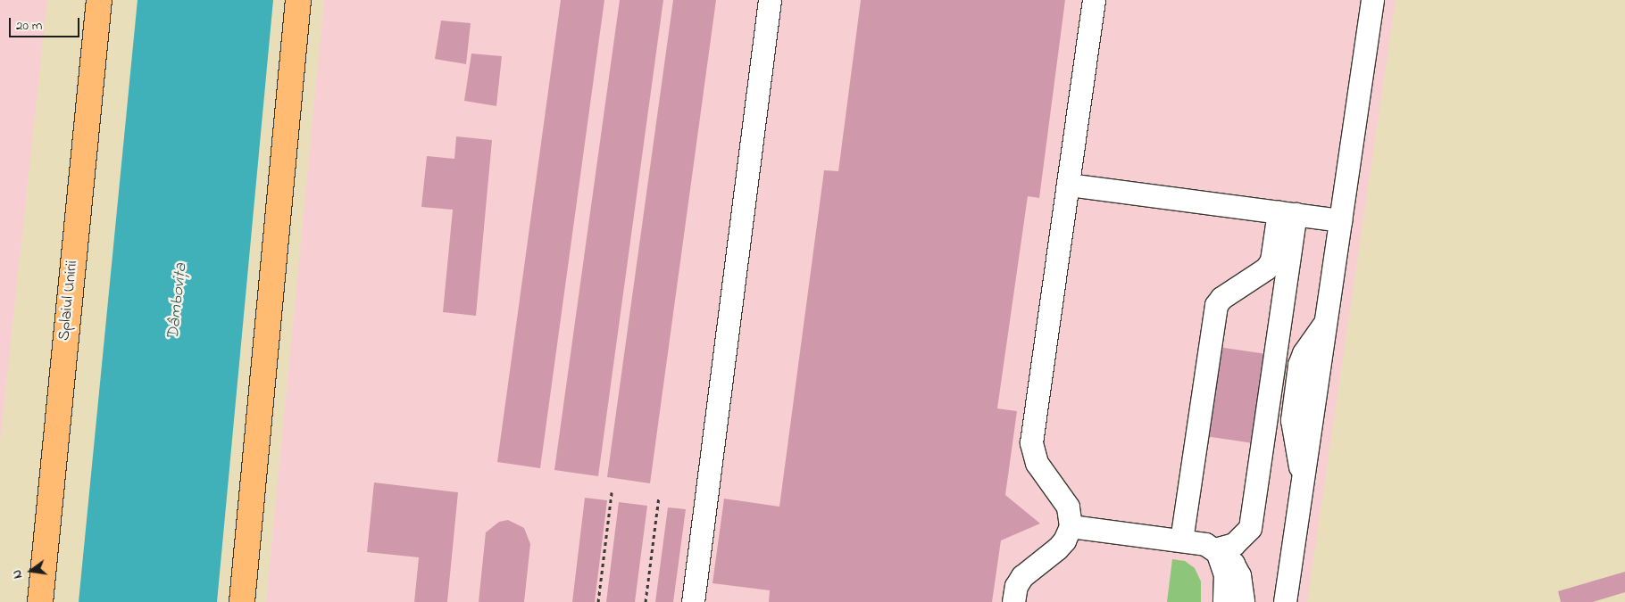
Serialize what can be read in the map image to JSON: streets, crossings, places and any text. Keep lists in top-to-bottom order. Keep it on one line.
{"streets":{"main road":["Splaiul Unirii"]},"water":["Dâmbovița"],"scale_bar":"20 m","north":"left"}
